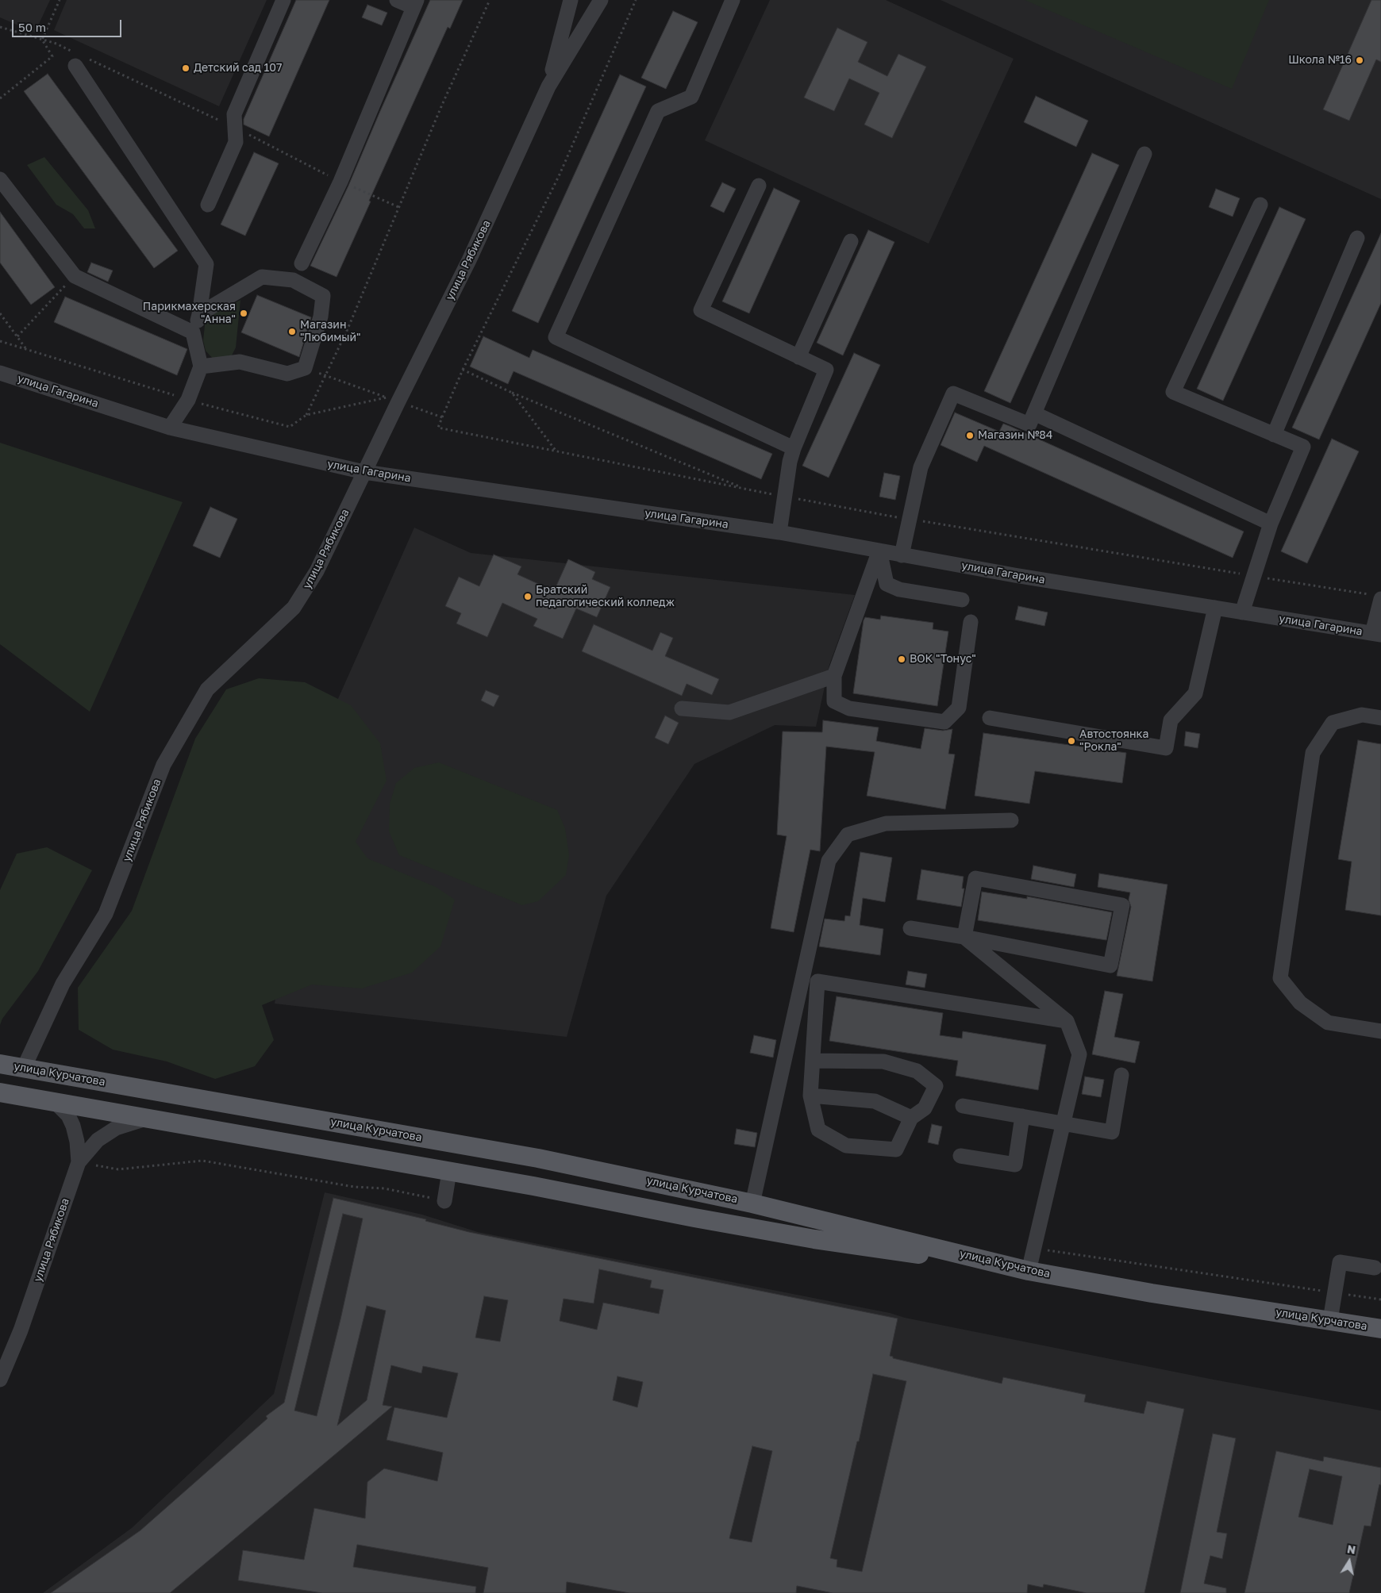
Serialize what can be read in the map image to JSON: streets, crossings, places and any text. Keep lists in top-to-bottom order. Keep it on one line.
{"streets":{"main road":["улица Курчатова"],"street":["улица Рябикова","улица Гагарина"]},"crossings":[["улица Рябикова","улица Гагарина"],["улица Рябикова","улица Курчатова"]],"places":["Школа №16","Детский сад 107","Парикмахерская \"Анна\"","Магазин \"Любимый\"","Магазин №84","Братский педагогический колледж","ВОК \"Тонус\"","Автостоянка \"Рокла\""],"scale_bar":"50 m","north":"top"}
